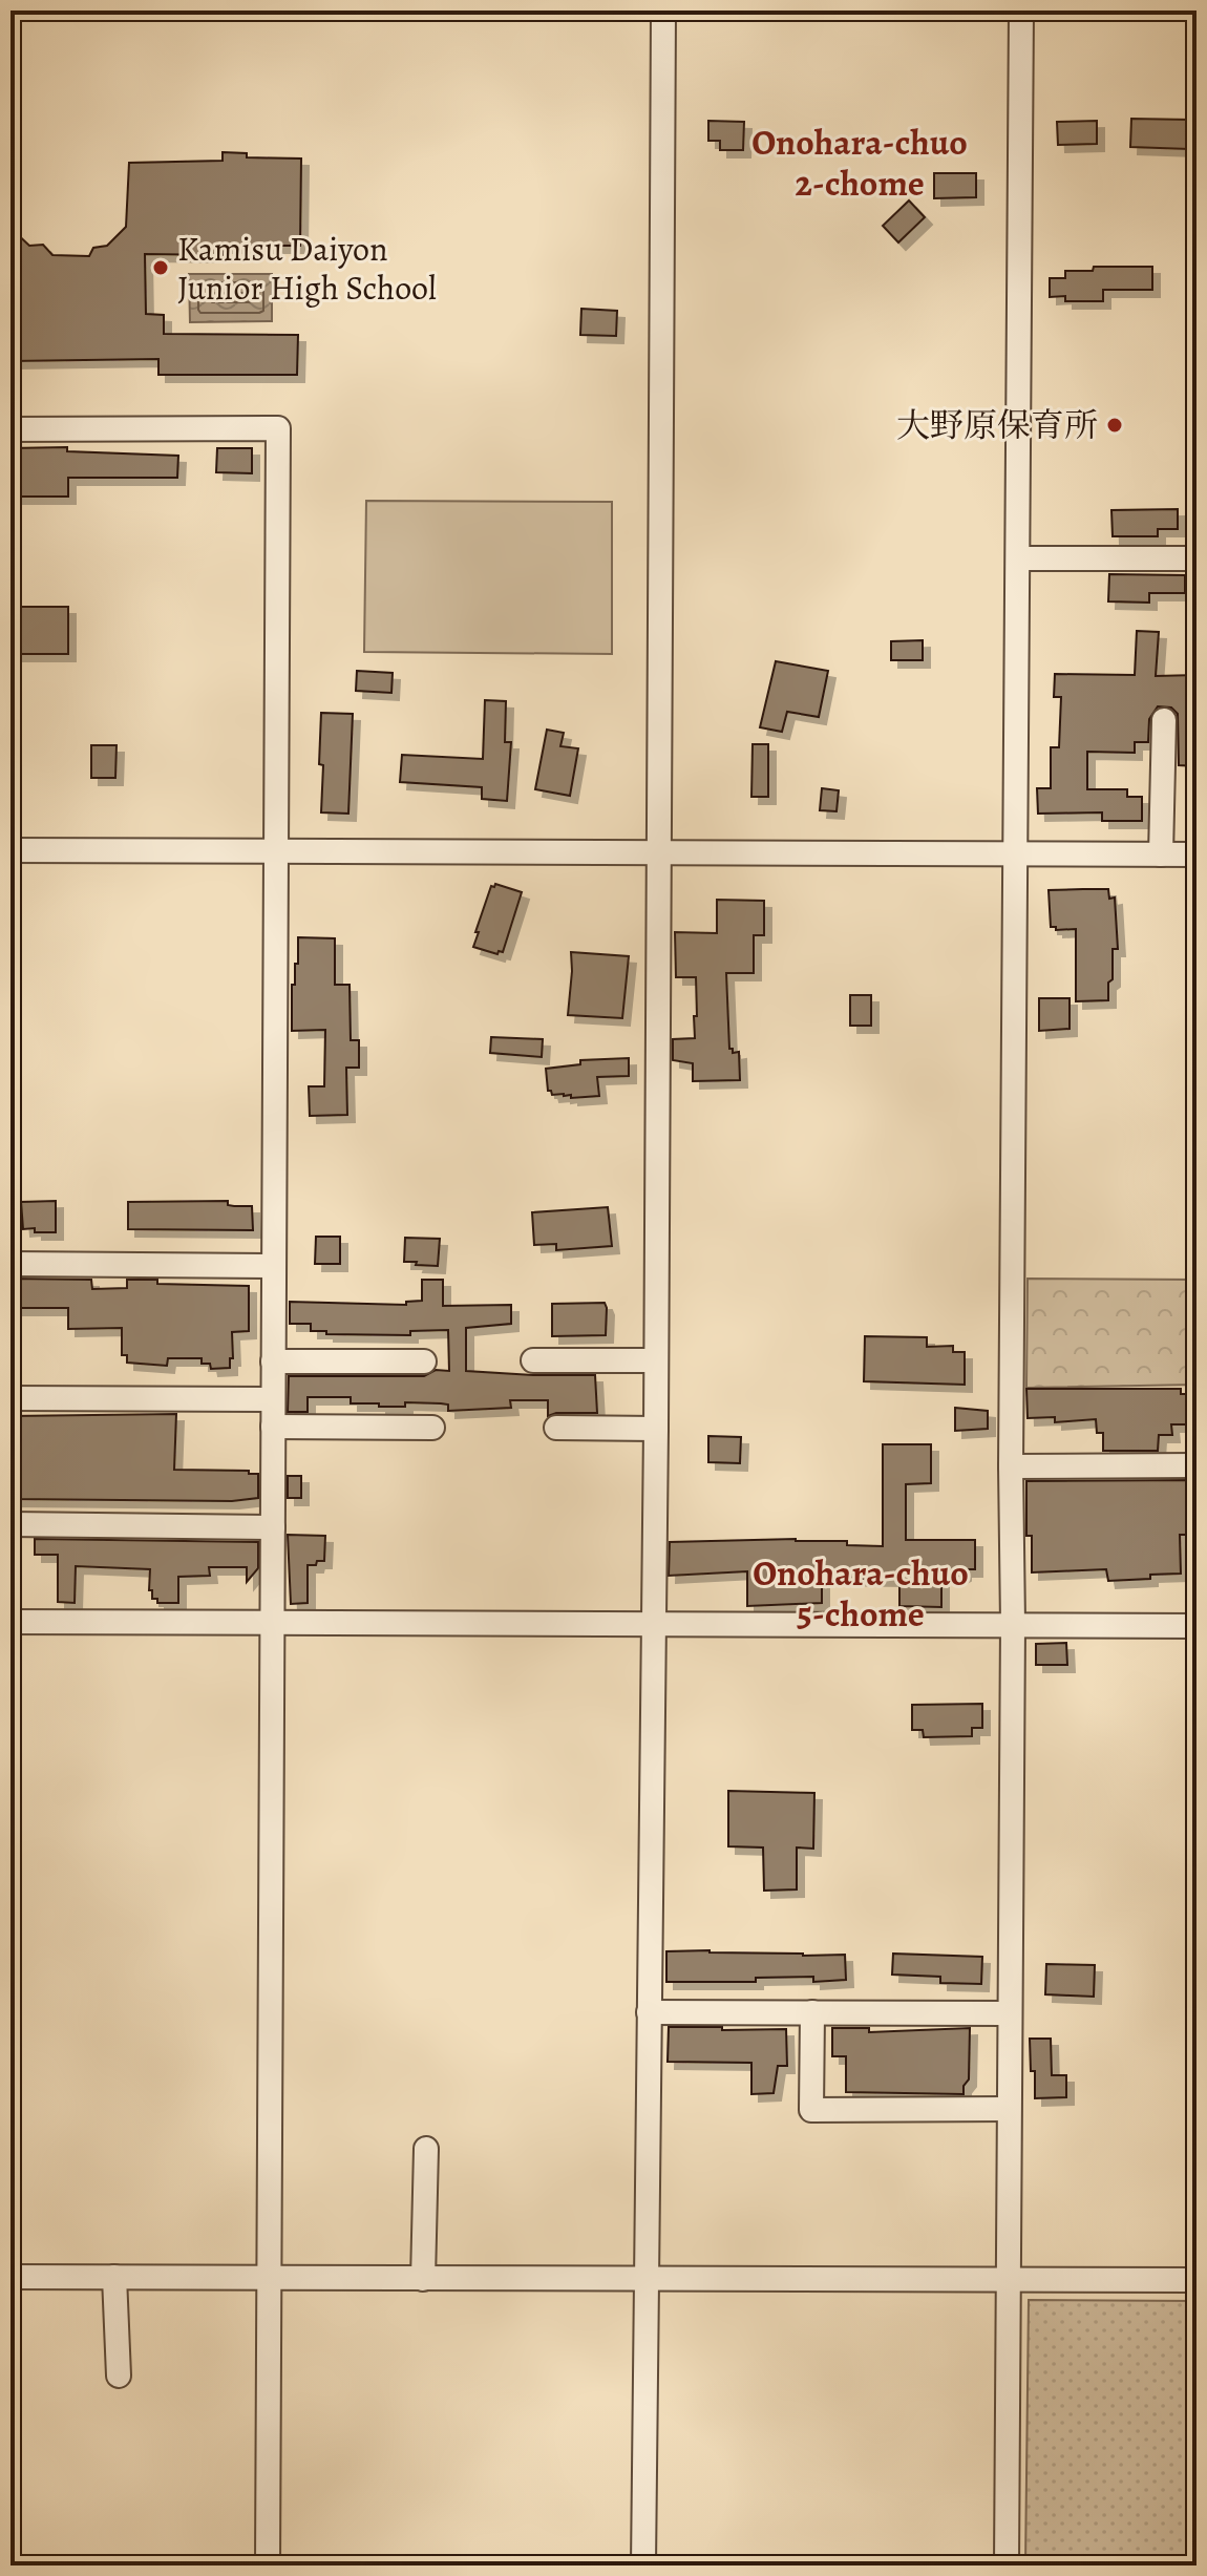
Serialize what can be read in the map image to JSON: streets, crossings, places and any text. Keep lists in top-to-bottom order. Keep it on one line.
{"districts":["Onohara-chuo 2-chome","Onohara-chuo 5-chome"],"places":["Kamisu Daiyon Junior High School","大野原保育所"]}
